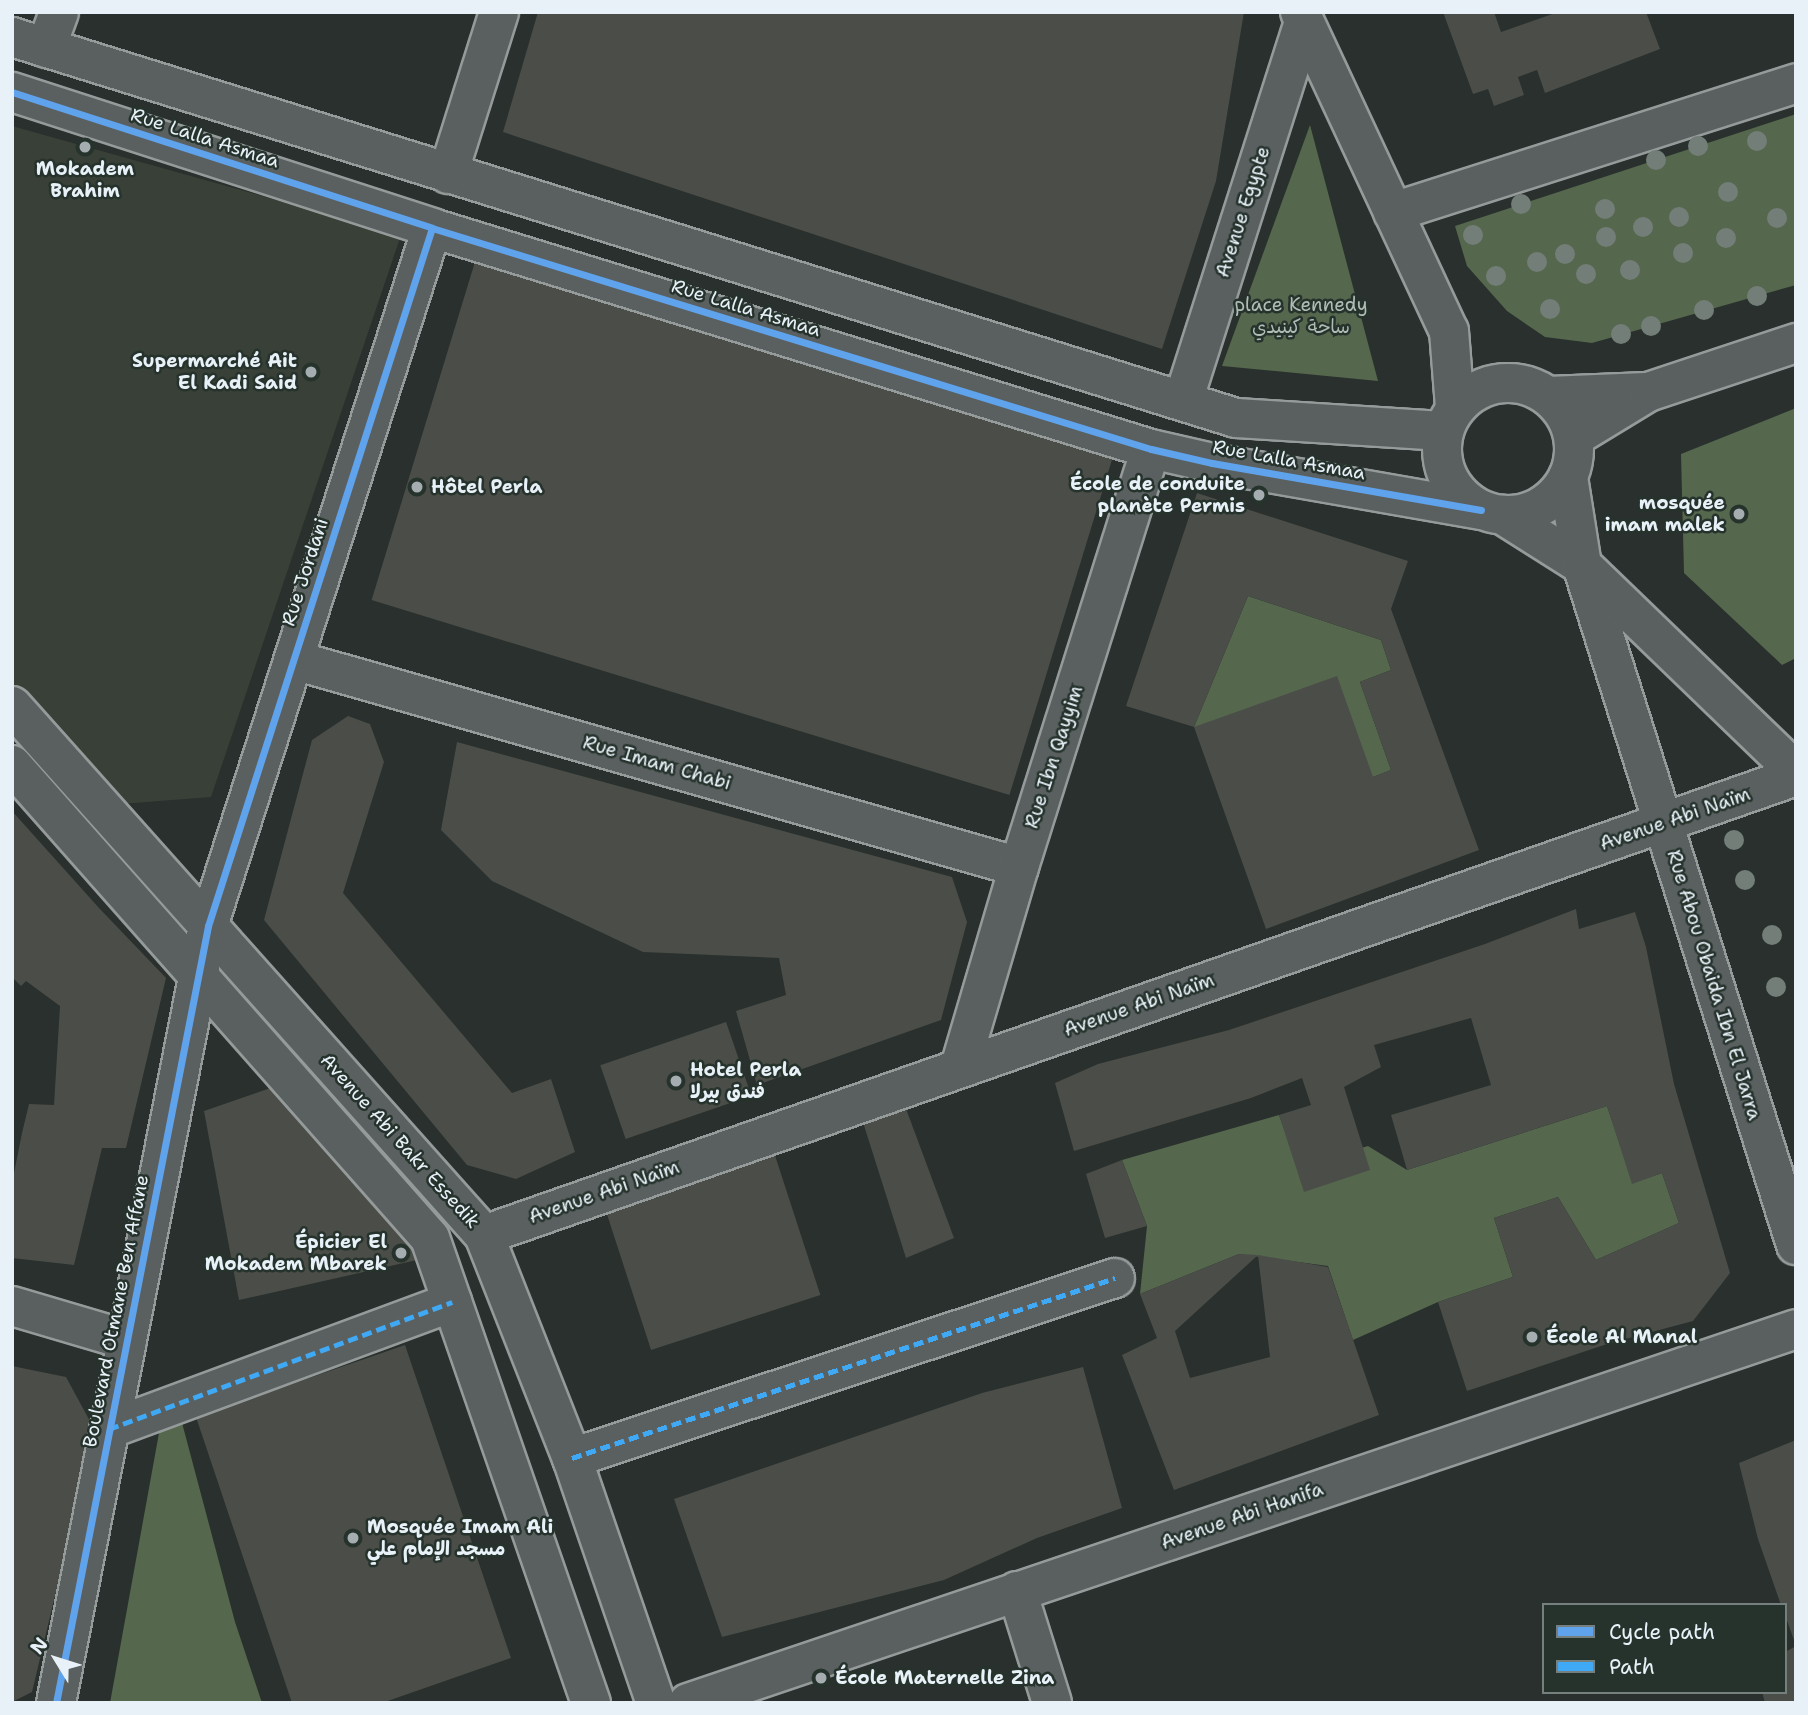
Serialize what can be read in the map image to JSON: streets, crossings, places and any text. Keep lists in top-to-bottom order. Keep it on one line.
{"streets":{"street":["Rue Lalla Asmaa","Avenue Egypte","Rue Jordani","Rue Ibn Qayyim","Rue Imam Chabi","Avenue Abi Naïm","Rue Abou Obaida Ibn El Jarra","Avenue Abi Bakr Essedik","Boulevard Otmane Ben Affane","Avenue Abi Hanifa"]},"crossings":[["Rue Lalla Asmaa","Avenue Egypte"],["Rue Lalla Asmaa","Rue Jordani"],["Rue Lalla Asmaa","Rue Ibn Qayyim"],["Rue Lalla Asmaa","Rue Abou Obaida Ibn El Jarra"],["Avenue Egypte","Rue Abou Obaida Ibn El Jarra"],["Rue Jordani","Rue Imam Chabi"],["Rue Jordani","Avenue Abi Bakr Essedik"],["Rue Jordani","Boulevard Otmane Ben Affane"],["Rue Ibn Qayyim","Rue Imam Chabi"],["Rue Ibn Qayyim","Avenue Abi Naïm"],["Avenue Abi Naïm","Rue Abou Obaida Ibn El Jarra"],["Avenue Abi Naïm","Avenue Abi Bakr Essedik"],["Avenue Abi Bakr Essedik","Boulevard Otmane Ben Affane"]],"parks":["place Kennedy ساحة كينيدي"],"places":["Mokadem Brahim","Supermarché Ait El Kadi Said","Hôtel Perla","École de conduite planète Permis","mosquée imam malek","Hotel Perla فندق بيرلا","Épicier El Mokadem Mbarek","École Al Manal","Mosquée Imam Ali مسجد الإمام علي","École Maternelle Zina"],"legend":["Cycle path","Path"],"north":"top left"}
